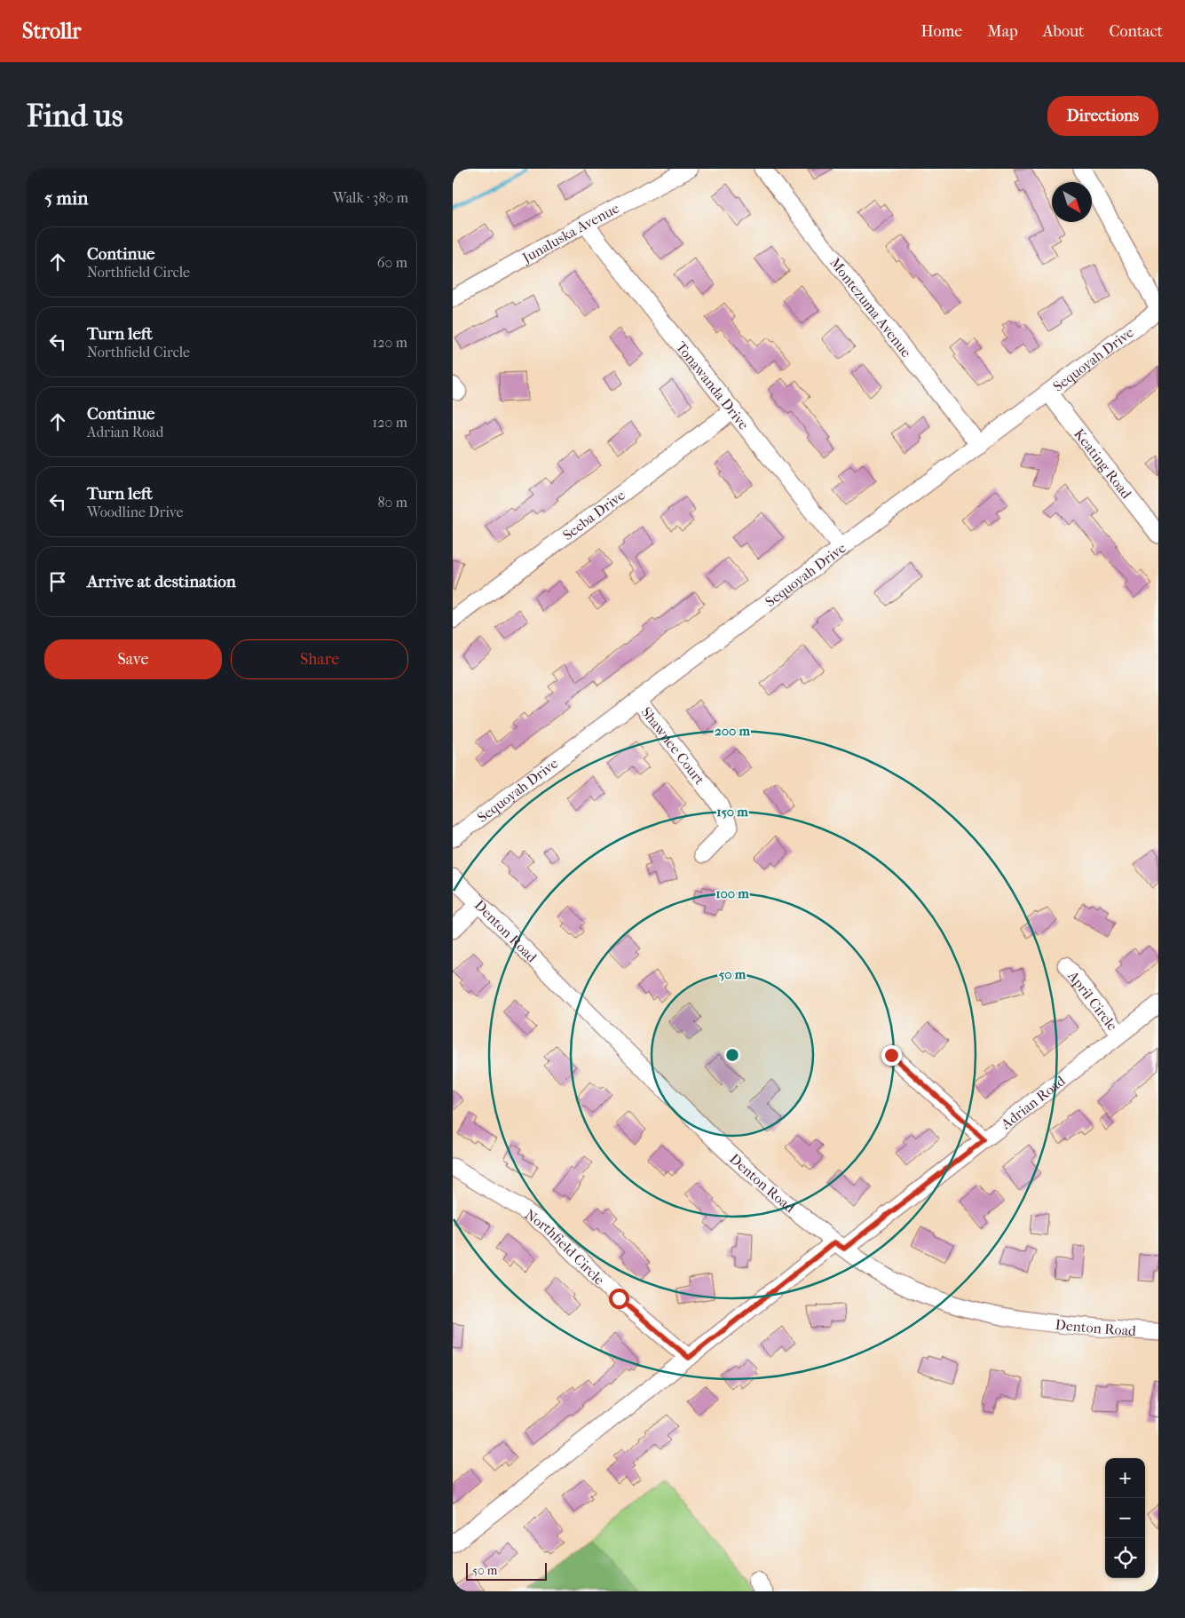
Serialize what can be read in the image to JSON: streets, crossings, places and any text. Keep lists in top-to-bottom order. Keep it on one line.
{"streets":{"street":["Junaluska Avenue","Montezuma Avenue","Sequoyah Drive","Tonawanda Drive","Keating Road","Seeba Drive","Shawnee Court","Denton Road","April Circle","Adrian Road","Northfield Circle"]},"crossings":[["Junaluska Avenue","Tonawanda Drive"],["Montezuma Avenue","Sequoyah Drive"],["Sequoyah Drive","Tonawanda Drive"],["Sequoyah Drive","Keating Road"],["Sequoyah Drive","Shawnee Court"],["Tonawanda Drive","Seeba Drive"],["Denton Road","Adrian Road"],["April Circle","Adrian Road"]],"scale_bar":"50 m","north":"bottom right","page":{"header":"Strollr","nav":["Home","Map","About","Contact"],"buttons":["Directions",["Save","Share"]],"title":"Find us","heading":["5 min","Walk · 380 m"],"list":[["Continue","Northfield Circle","60 m"],["Turn left","Northfield Circle","120 m"],["Continue","Adrian Road","120 m"],["Turn left","Woodline Drive","80 m"],"Arrive at destination"],"map_buttons":["+","−"],"scale":"50 m"},"rings":["200 m","150 m","100 m","50 m"]}
